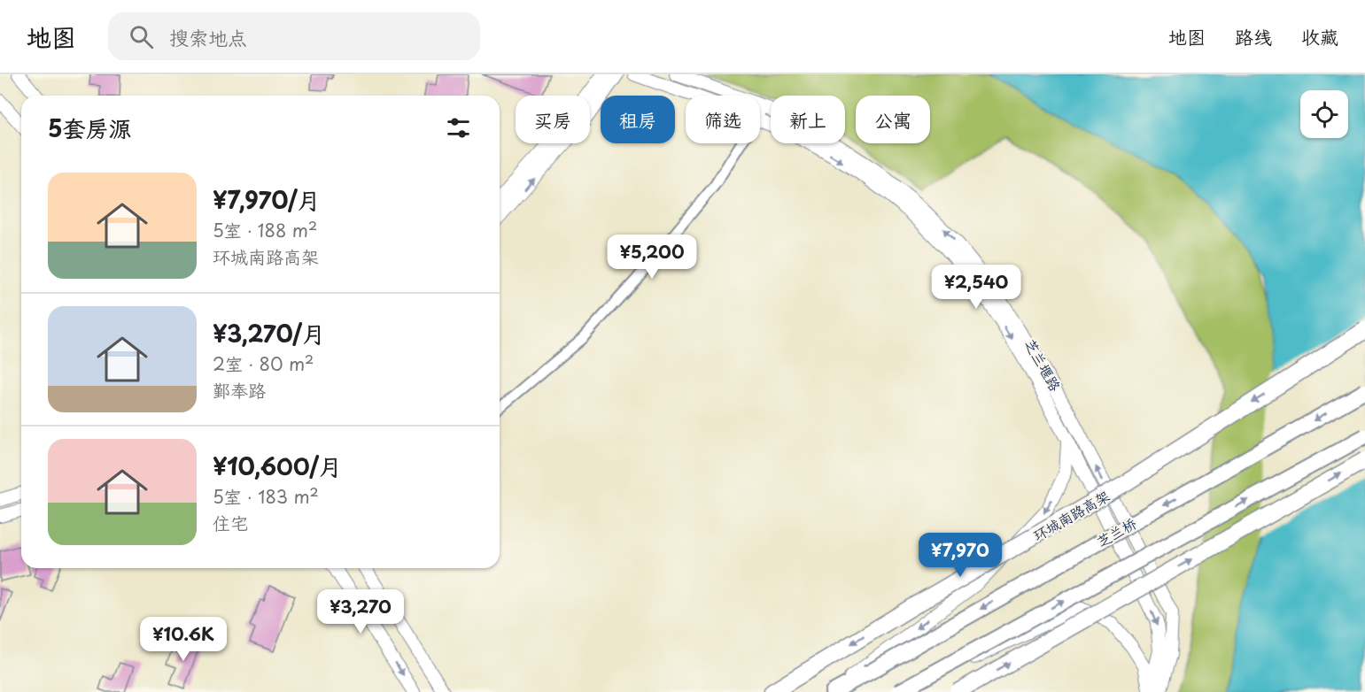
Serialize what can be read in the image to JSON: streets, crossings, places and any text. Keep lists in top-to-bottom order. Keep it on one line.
{"streets":{"highway":["环城南路高架"],"main road":["芝兰桥"],"street":["芝兰堰路"]},"page":{"header":"地图","search":"搜索地点","nav":["地图","路线","收藏"],"chip":["买房","租房","筛选","新上","公寓"],"heading":"5套房源","list":[{"name":"¥7,970/月","note":"5室 · 188 m² · 环城南路高架"},{"name":"¥3,270/月","note":"2室 · 80 m² · 鄞奉路"},{"name":"¥10,600/月","note":"5室 · 183 m² · 住宅"}],"price":["¥5,200","¥2,540","¥7,970","¥3,270","¥10.6K"]}}
